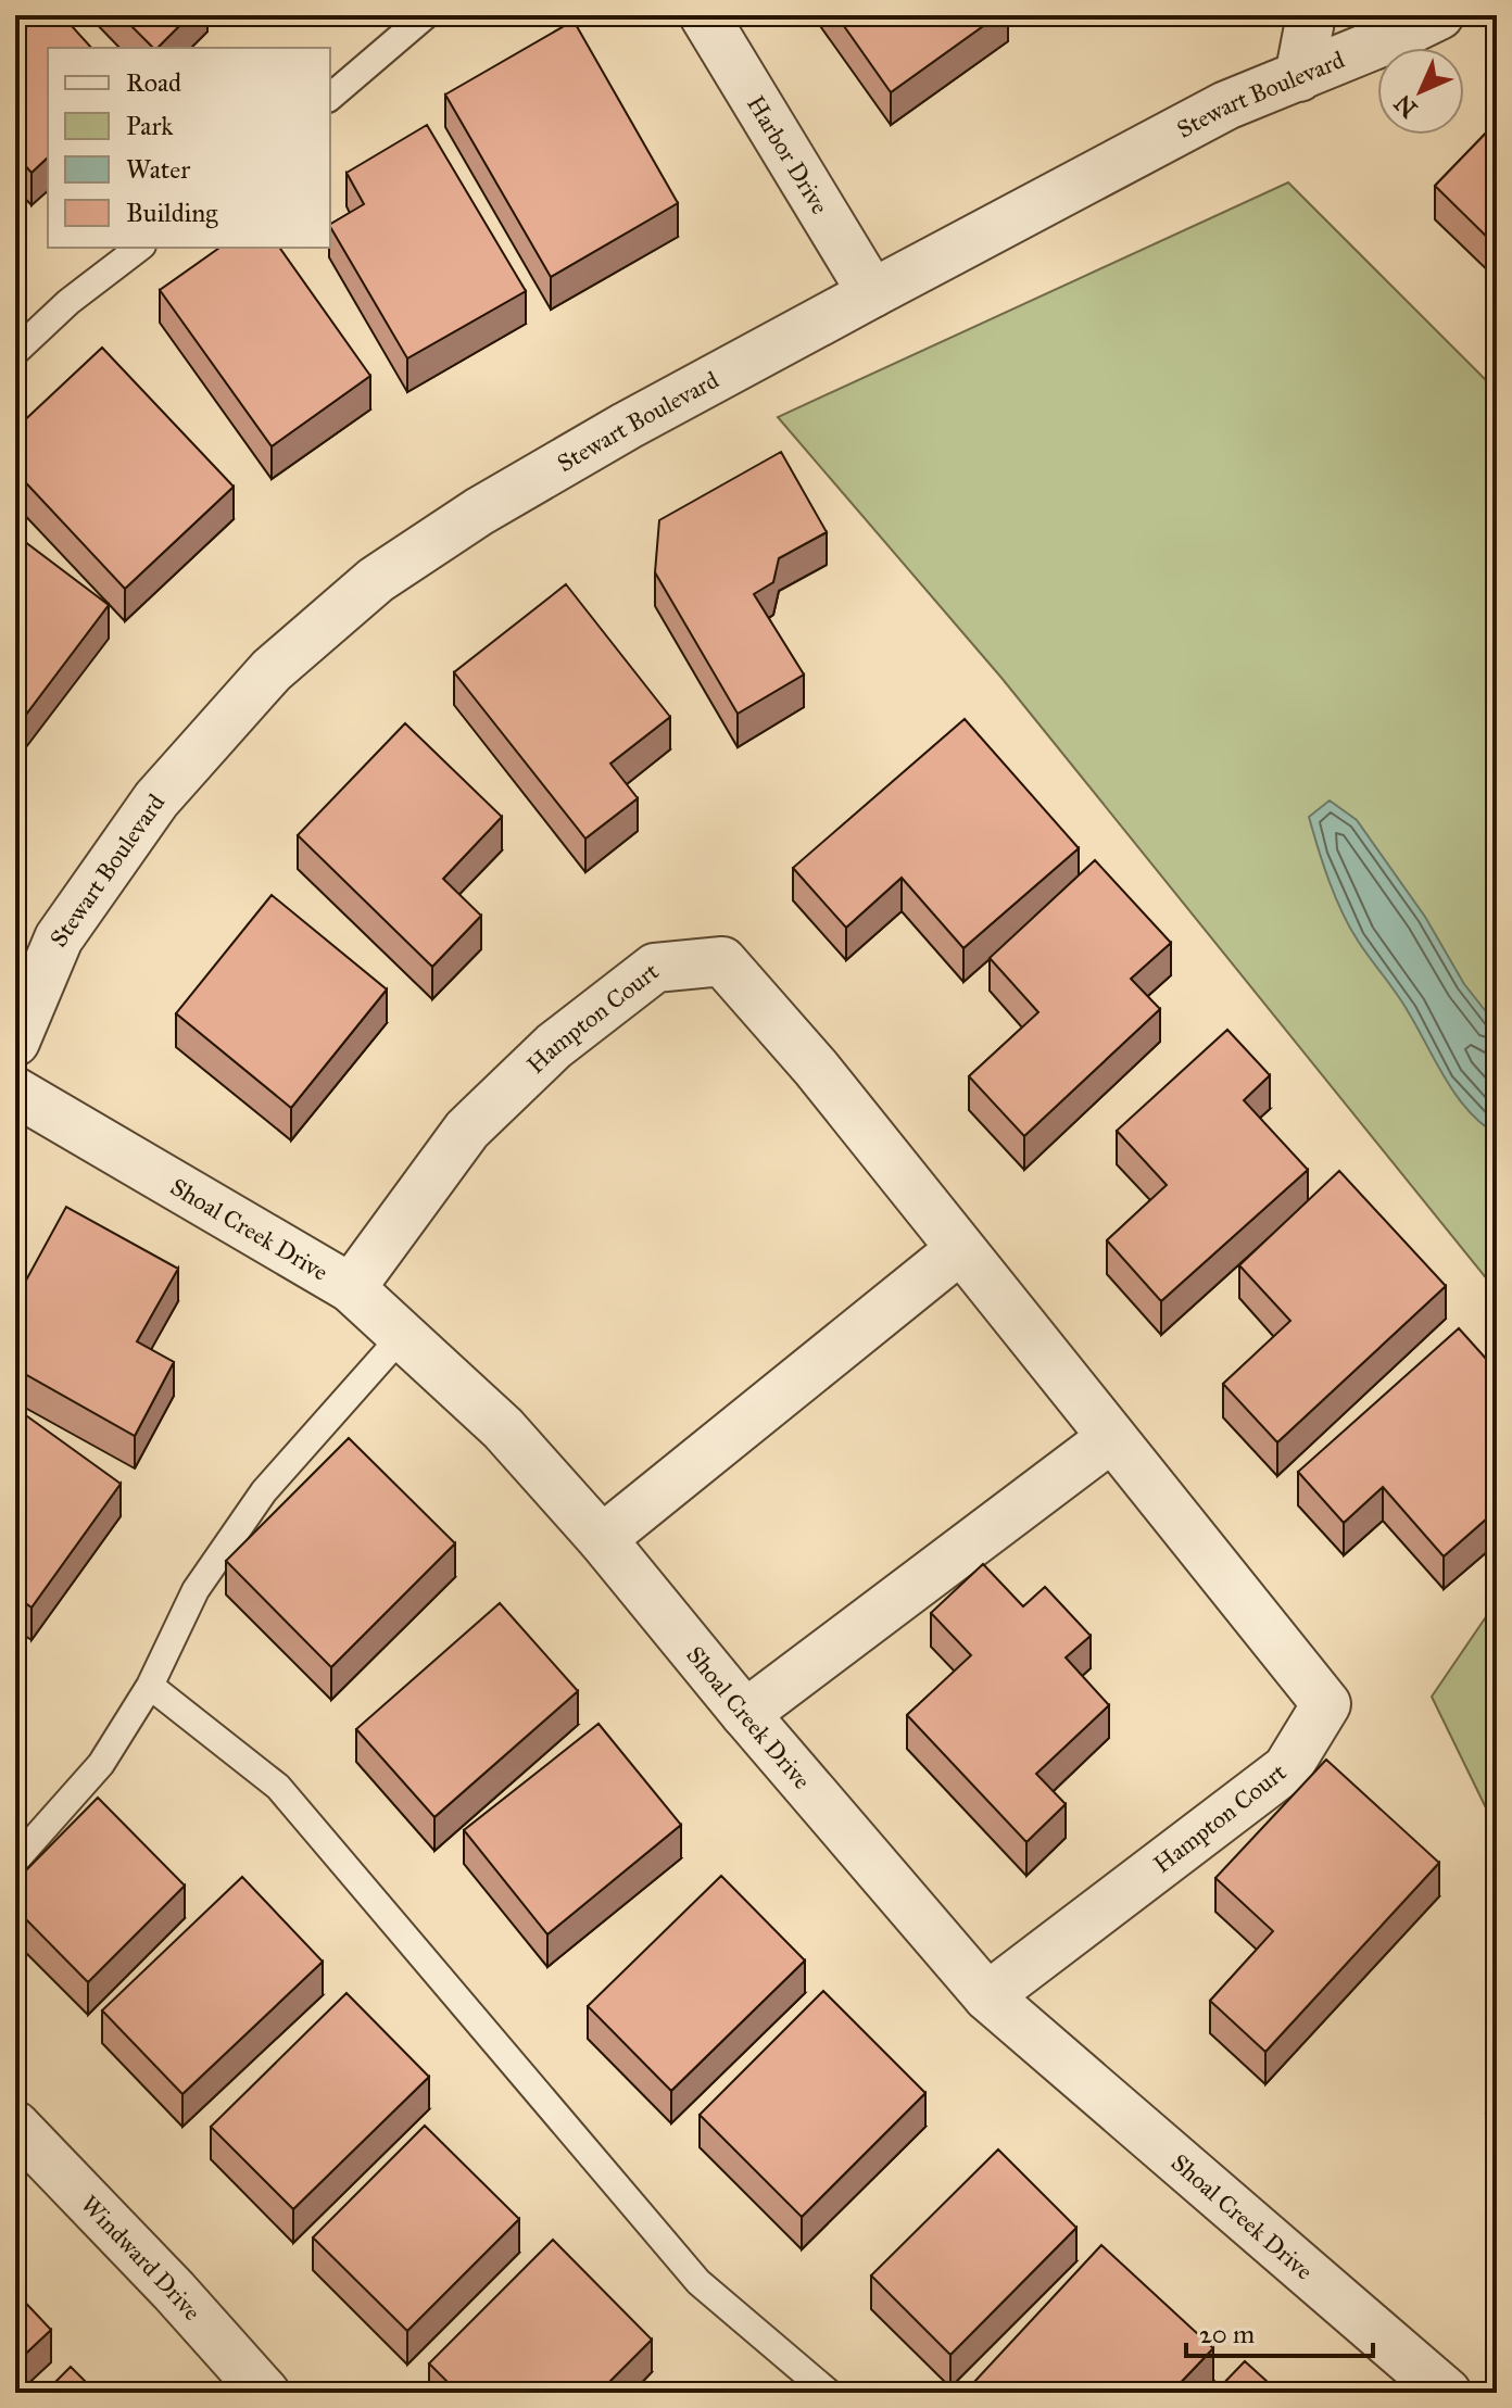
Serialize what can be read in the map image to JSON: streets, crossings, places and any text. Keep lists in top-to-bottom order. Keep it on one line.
{"streets":{"street":["Stewart Boulevard","Harbor Drive","Hampton Court","Shoal Creek Drive","Windward Drive"]},"crossings":[["Stewart Boulevard","Harbor Drive"],["Hampton Court","Shoal Creek Drive"]],"legend":["Road","Park","Water","Building"],"scale_bar":"20 m","north":"bottom left"}
